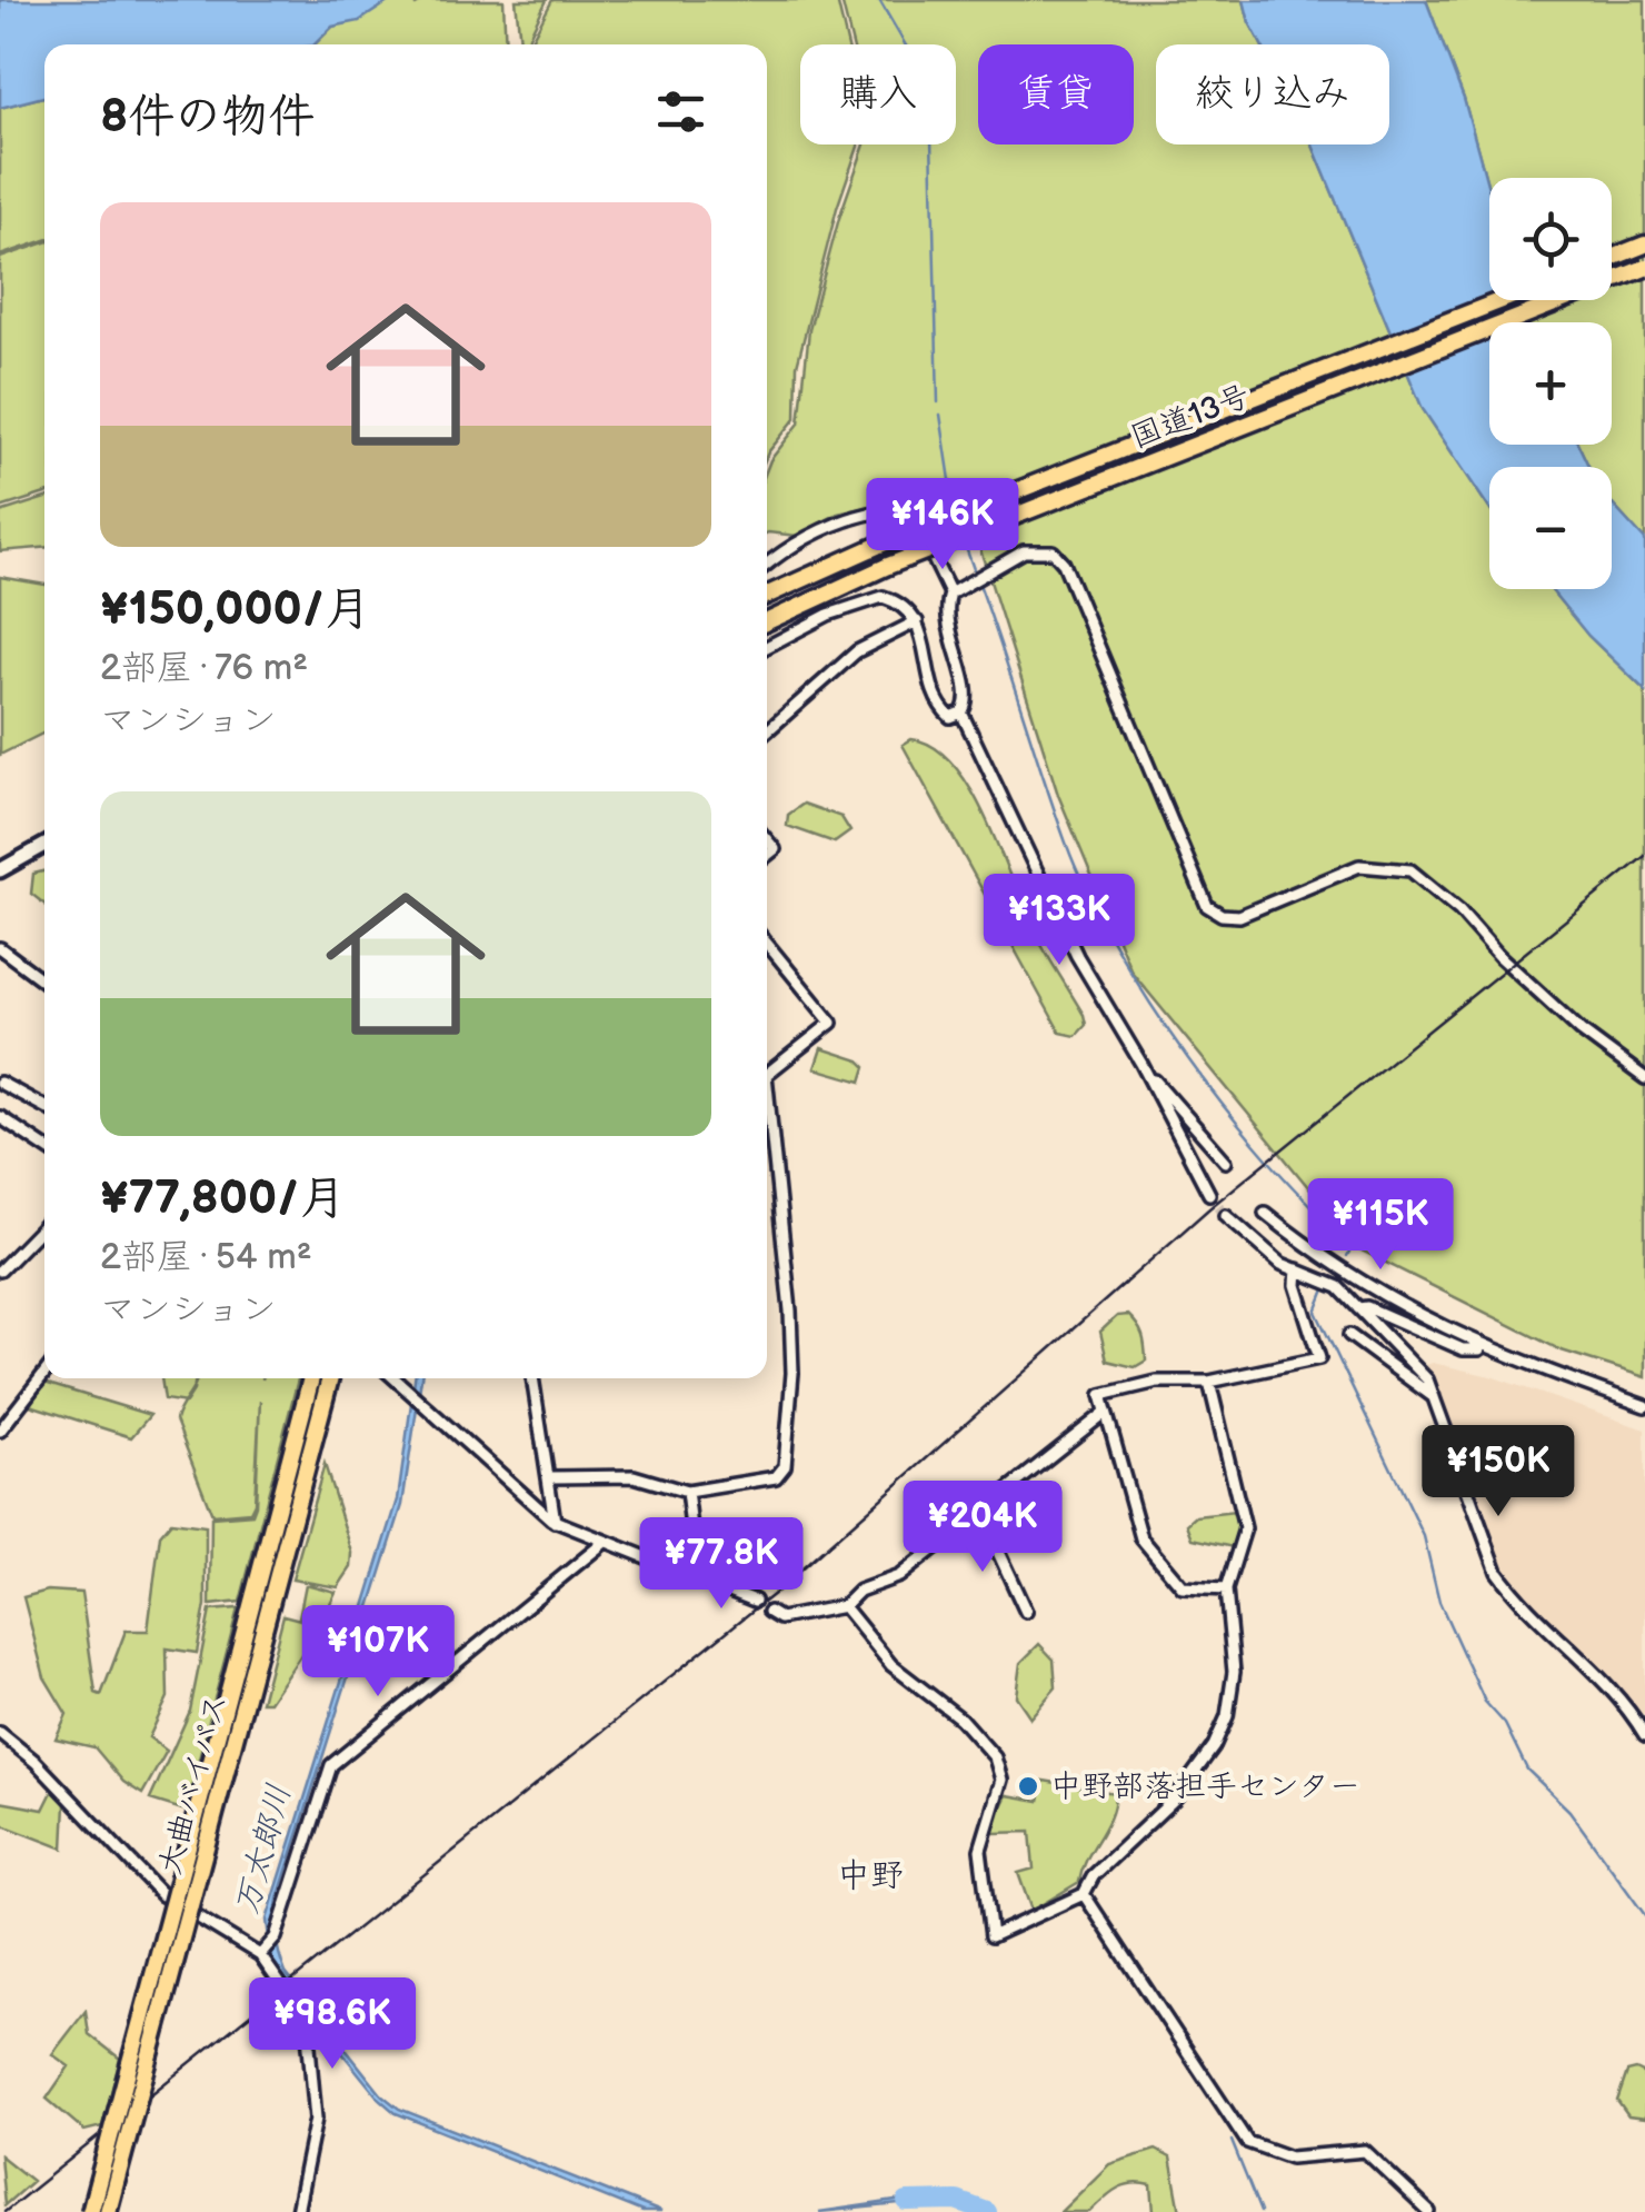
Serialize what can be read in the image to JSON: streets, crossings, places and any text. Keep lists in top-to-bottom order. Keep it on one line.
{"streets":{"highway":["国道13号","大曲バイパス"]},"districts":["中野"],"water":["万太郎川"],"places":["中野部落担手センター"],"page":{"chip":["購入","賃貸","絞り込み"],"heading":"8件の物件","map_buttons":["+","−"],"list":[{"name":"¥150,000/月","note":"2部屋 · 76 m² · マンション"},{"name":"¥77,800/月","note":"2部屋 · 54 m² · マンション"}],"price":["¥146K","¥133K","¥115K","¥150K","¥204K","¥77.8K","¥107K","¥98.6K"]}}
